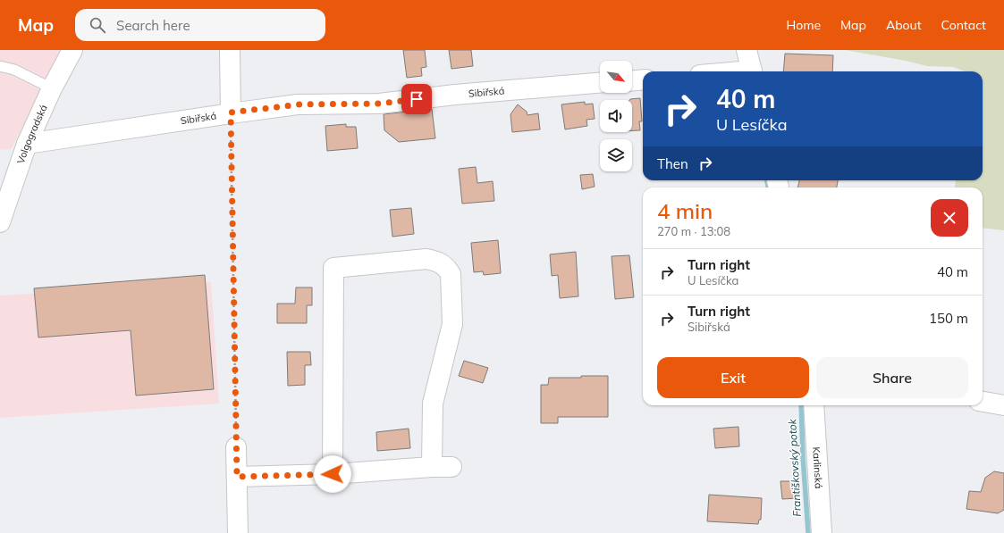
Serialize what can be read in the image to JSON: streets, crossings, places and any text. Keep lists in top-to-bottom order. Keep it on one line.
{"streets":{"street":["Sibiřská","Volgogradská","Karlinská"]},"crossings":[["Sibiřská","Volgogradská"]],"water":["Františkovský potok"],"north":"bottom right","page":{"header":"Map","search":"Search here","nav":["Home","Map","About","Contact"],"turn":["40 m","U Lesíčka"],"then":"Then","heading":["4 min","270 m · 13:08"],"list":[{"name":"Turn right","note":"U Lesíčka","value":"40 m"},{"name":"Turn right","note":"Sibiřská","value":"150 m"}],"buttons":["Exit","Share"]}}
